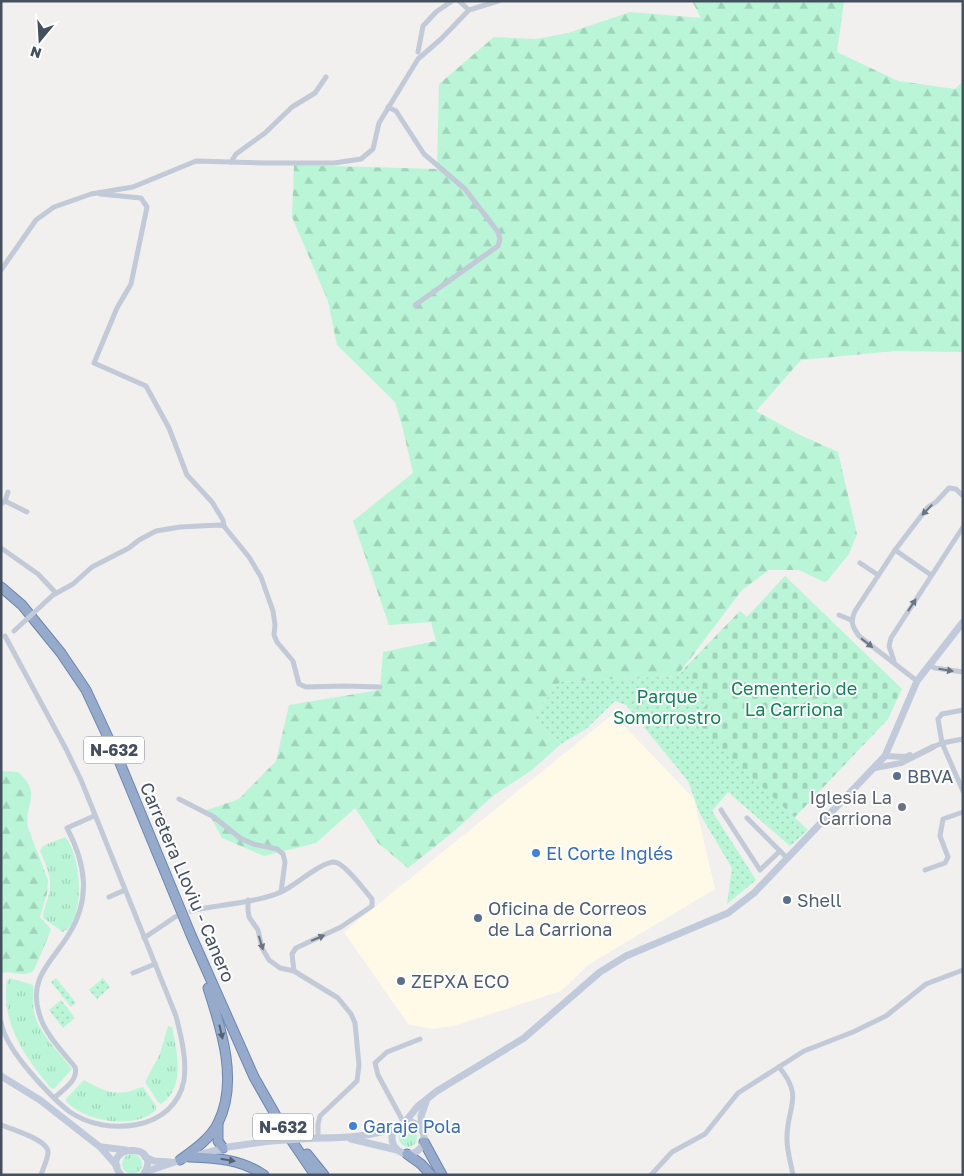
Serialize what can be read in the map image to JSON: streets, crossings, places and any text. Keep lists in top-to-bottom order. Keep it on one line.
{"streets":{"highway":["N-632","Carretera Lloviu - Canero"]},"parks":["Cementerio de La Carriona","Parque Somorrostro"],"places":["BBVA","Iglesia La Carriona","El Corte Inglés","Shell","Oficina de Correos de La Carriona","ZEPXA ECO","Garaje Pola"],"north":"bottom"}
